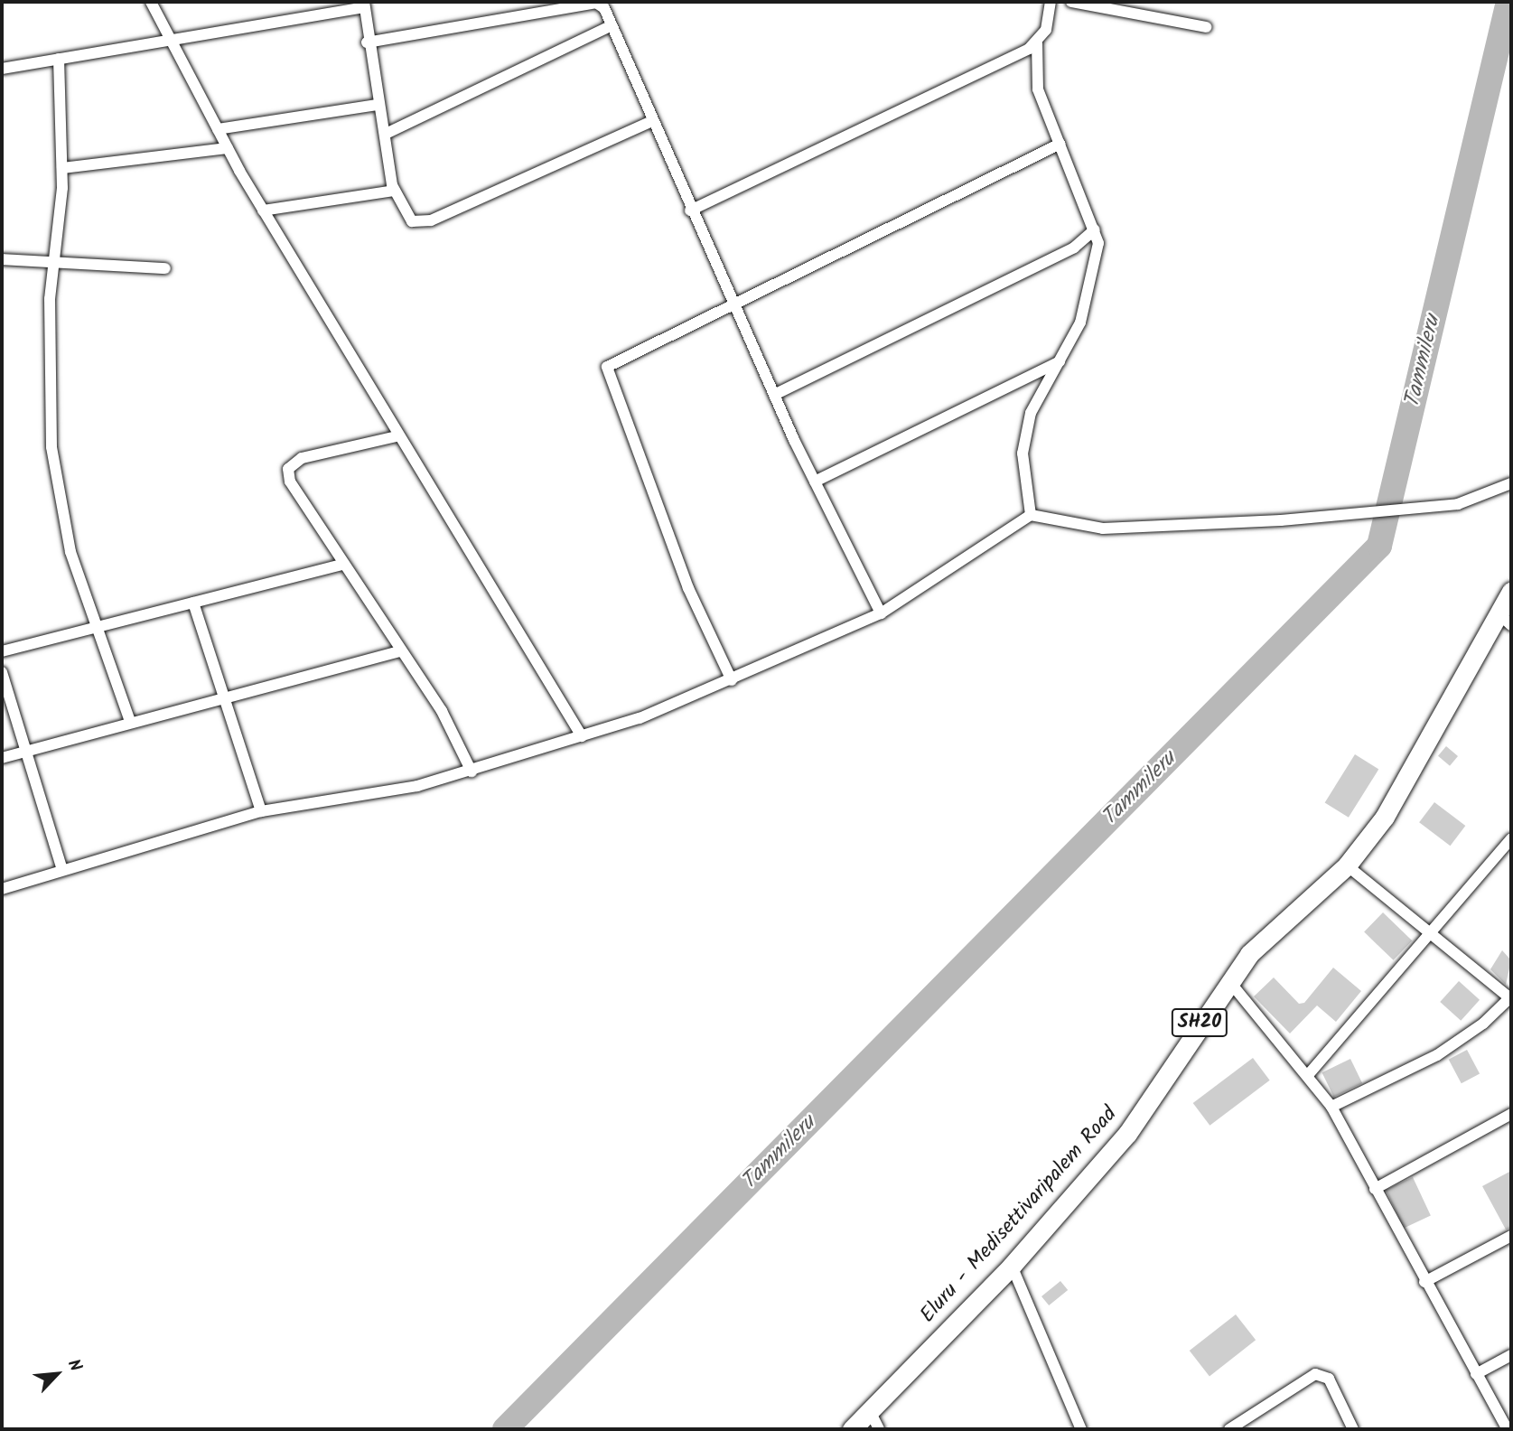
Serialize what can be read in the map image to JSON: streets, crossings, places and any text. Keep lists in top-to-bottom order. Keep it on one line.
{"streets":{"main road":["SH20","Eluru - Medisettivaripalem Road"]},"water":["Tammileru"],"north":"top right"}
